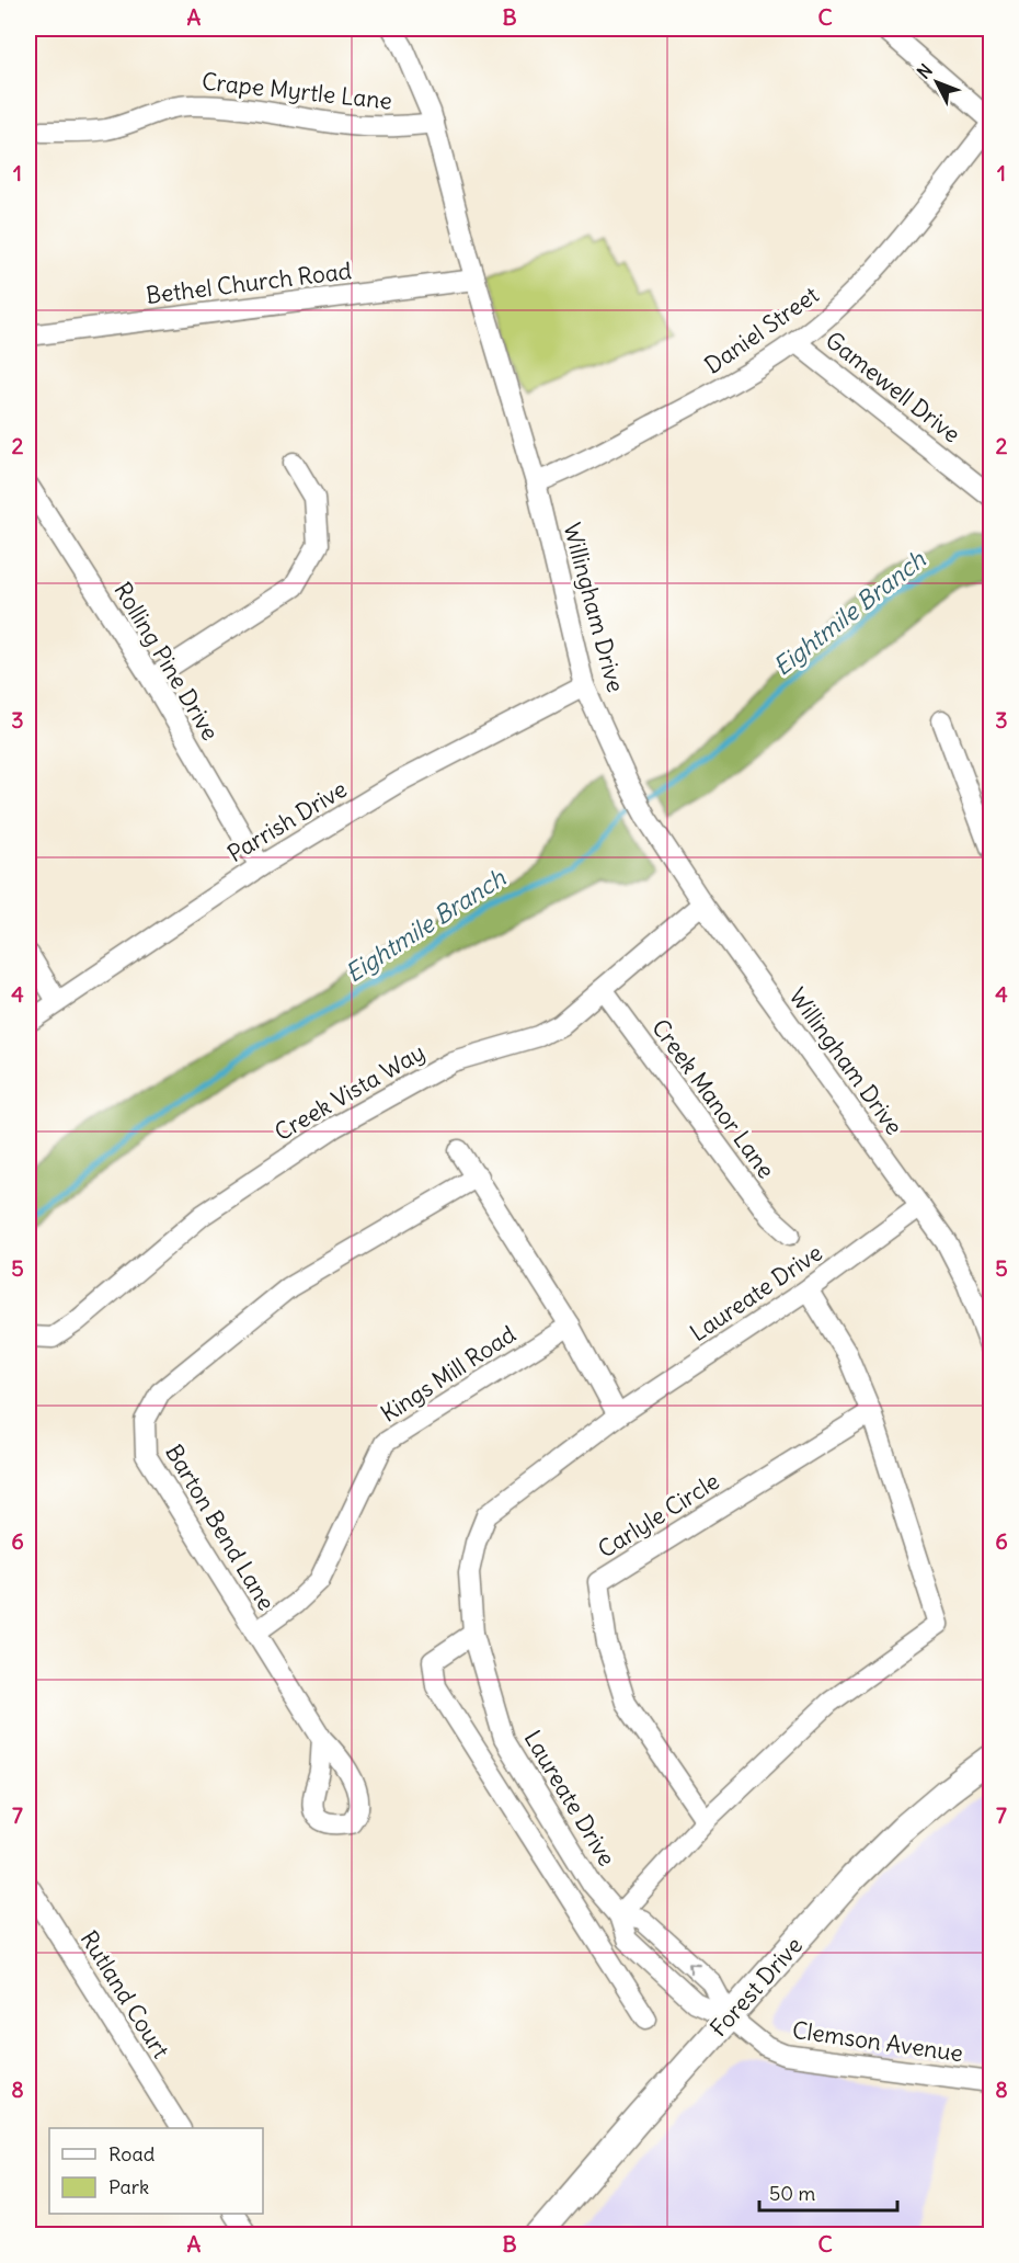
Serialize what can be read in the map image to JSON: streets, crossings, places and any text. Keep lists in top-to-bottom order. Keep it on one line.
{"streets":{"main road":["Forest Drive"],"street":["Crape Myrtle Lane","Bethel Church Road","Daniel Street","Gamewell Drive","Willingham Drive","Rolling Pine Drive","Parrish Drive","Creek Vista Way","Creek Manor Lane","Laureate Drive","Kings Mill Road","Carlyle Circle","Barton Bend Lane","Rutland Court","Clemson Avenue"]},"crossings":[["Crape Myrtle Lane","Willingham Drive"],["Bethel Church Road","Willingham Drive"],["Daniel Street","Gamewell Drive"],["Daniel Street","Willingham Drive"],["Willingham Drive","Parrish Drive"],["Willingham Drive","Creek Vista Way"],["Willingham Drive","Laureate Drive"],["Rolling Pine Drive","Parrish Drive"],["Creek Vista Way","Creek Manor Lane"],["Laureate Drive","Forest Drive"],["Laureate Drive","Clemson Avenue"],["Kings Mill Road","Barton Bend Lane"],["Forest Drive","Clemson Avenue"]],"water":["Eightmile Branch"],"legend":["Road","Park"],"scale_bar":"50 m","north":"top left","grid":{"columns":["A","B","C"],"rows":["1","2","3","4","5","6","7","8"]}}
